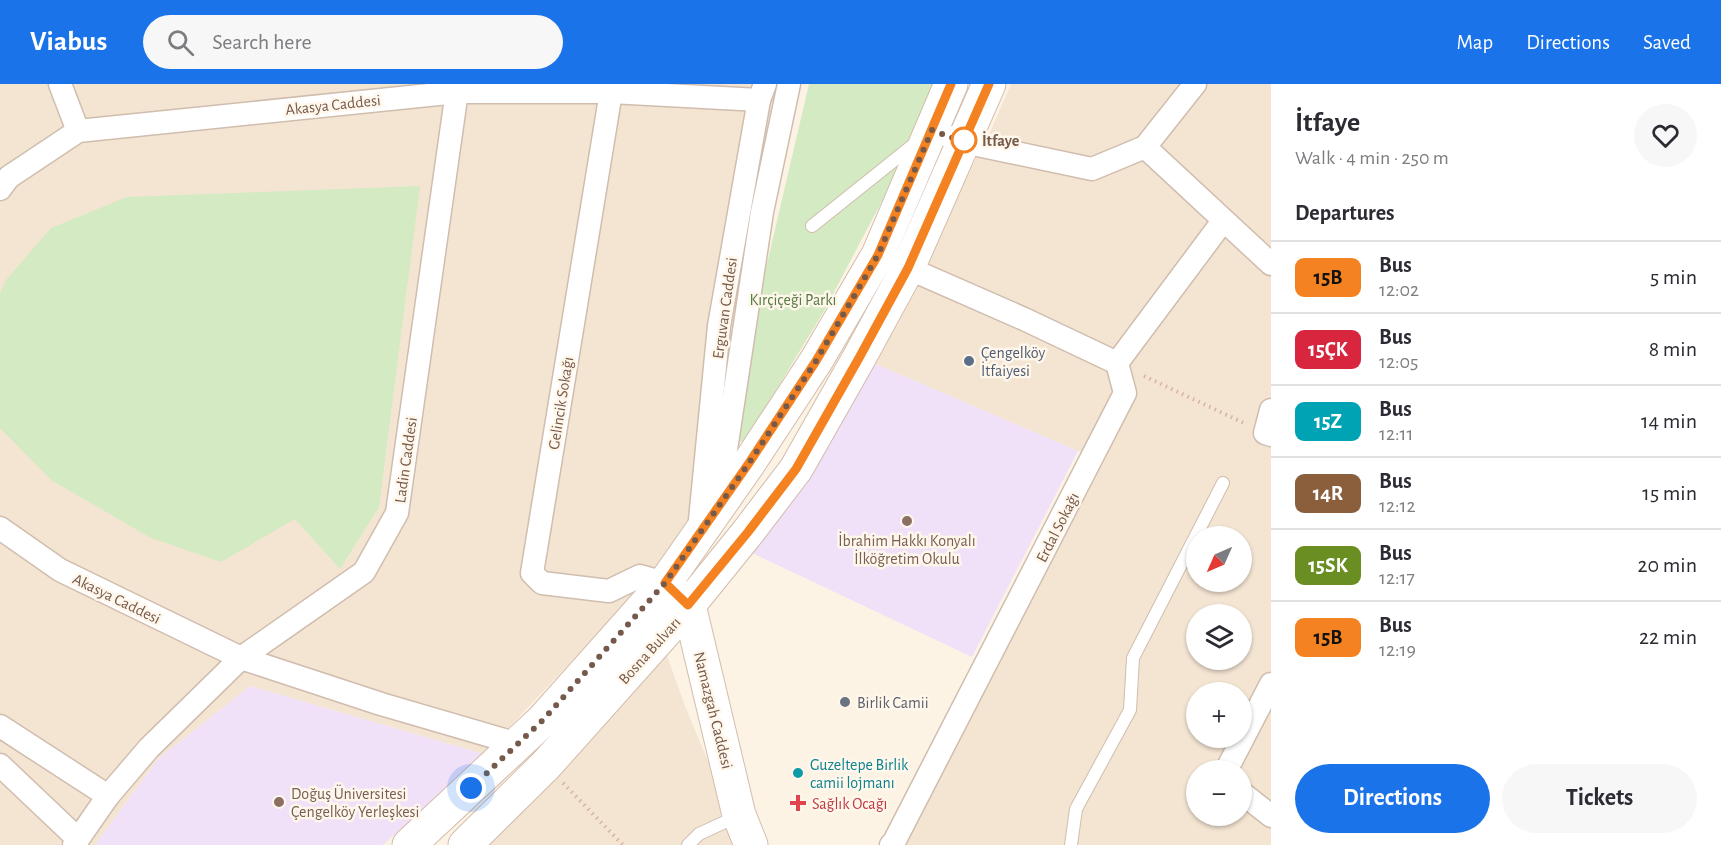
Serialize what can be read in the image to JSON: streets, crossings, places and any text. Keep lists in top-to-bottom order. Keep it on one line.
{"streets":{"main road":["Bosna Bulvarı","Namazgah Caddesi"],"street":["Akasya Caddesi","Erguvan Caddesi","Gelincik Sokağı","Ladin Caddesi","Erdal Sokağı"]},"crossings":[["Akasya Caddesi","Erguvan Caddesi"],["Akasya Caddesi","Gelincik Sokağı"],["Akasya Caddesi","Ladin Caddesi"],["Akasya Caddesi","Bosna Bulvarı"],["Erguvan Caddesi","Bosna Bulvarı"],["Gelincik Sokağı","Bosna Bulvarı"],["Bosna Bulvarı","Namazgah Caddesi"]],"parks":["Kırçiçeği Parkı"],"places":{"other":["İtfaye","Çengelköy İtfaiyesi","İbrahim Hakkı Konyalı İlköğretim Okulu","Birlik Camii","Guzeltepe Birlik camii lojmanı","Doğuş Üniversitesi Çengelköy Yerleşkesi"],"health":["Sağlık Ocağı"]},"lines":["bus line 15B"],"north":"bottom left","page":{"header":"Viabus","search":"Search here","nav":["Map","Directions","Saved"],"heading":[["İtfaye","Walk · 4 min · 250 m"],"Departures"],"list":[{"mark":"15B","name":"Bus","note":"12:02","value":"5 min"},{"mark":"15ÇK","name":"Bus","note":"12:05","value":"8 min"},{"mark":"15Z","name":"Bus","note":"12:11","value":"14 min"},{"mark":"14R","name":"Bus","note":"12:12","value":"15 min"},{"mark":"15SK","name":"Bus","note":"12:17","value":"20 min"},{"mark":"15B","name":"Bus","note":"12:19","value":"22 min"}],"map_buttons":["+","−"],"buttons":["Directions","Tickets"]}}
